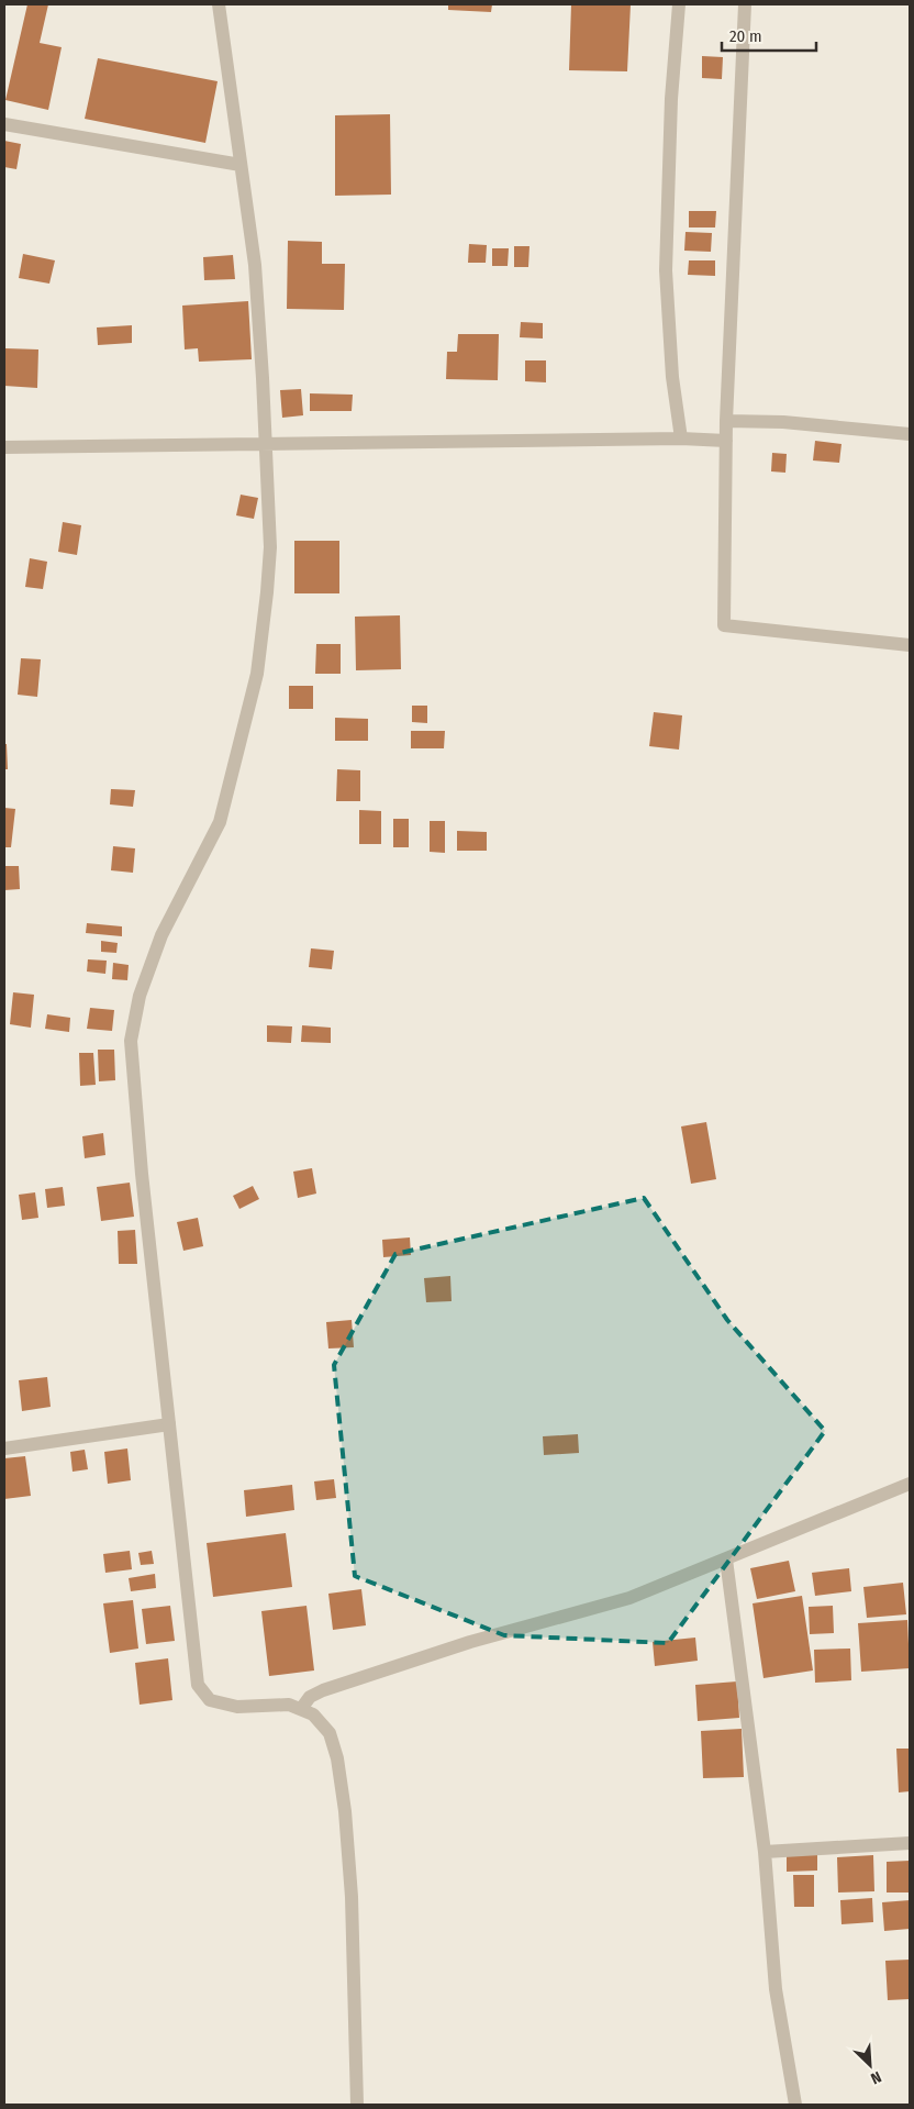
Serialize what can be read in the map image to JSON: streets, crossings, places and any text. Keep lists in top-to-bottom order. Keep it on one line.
{"scale_bar":"20 m","north":"bottom right"}
